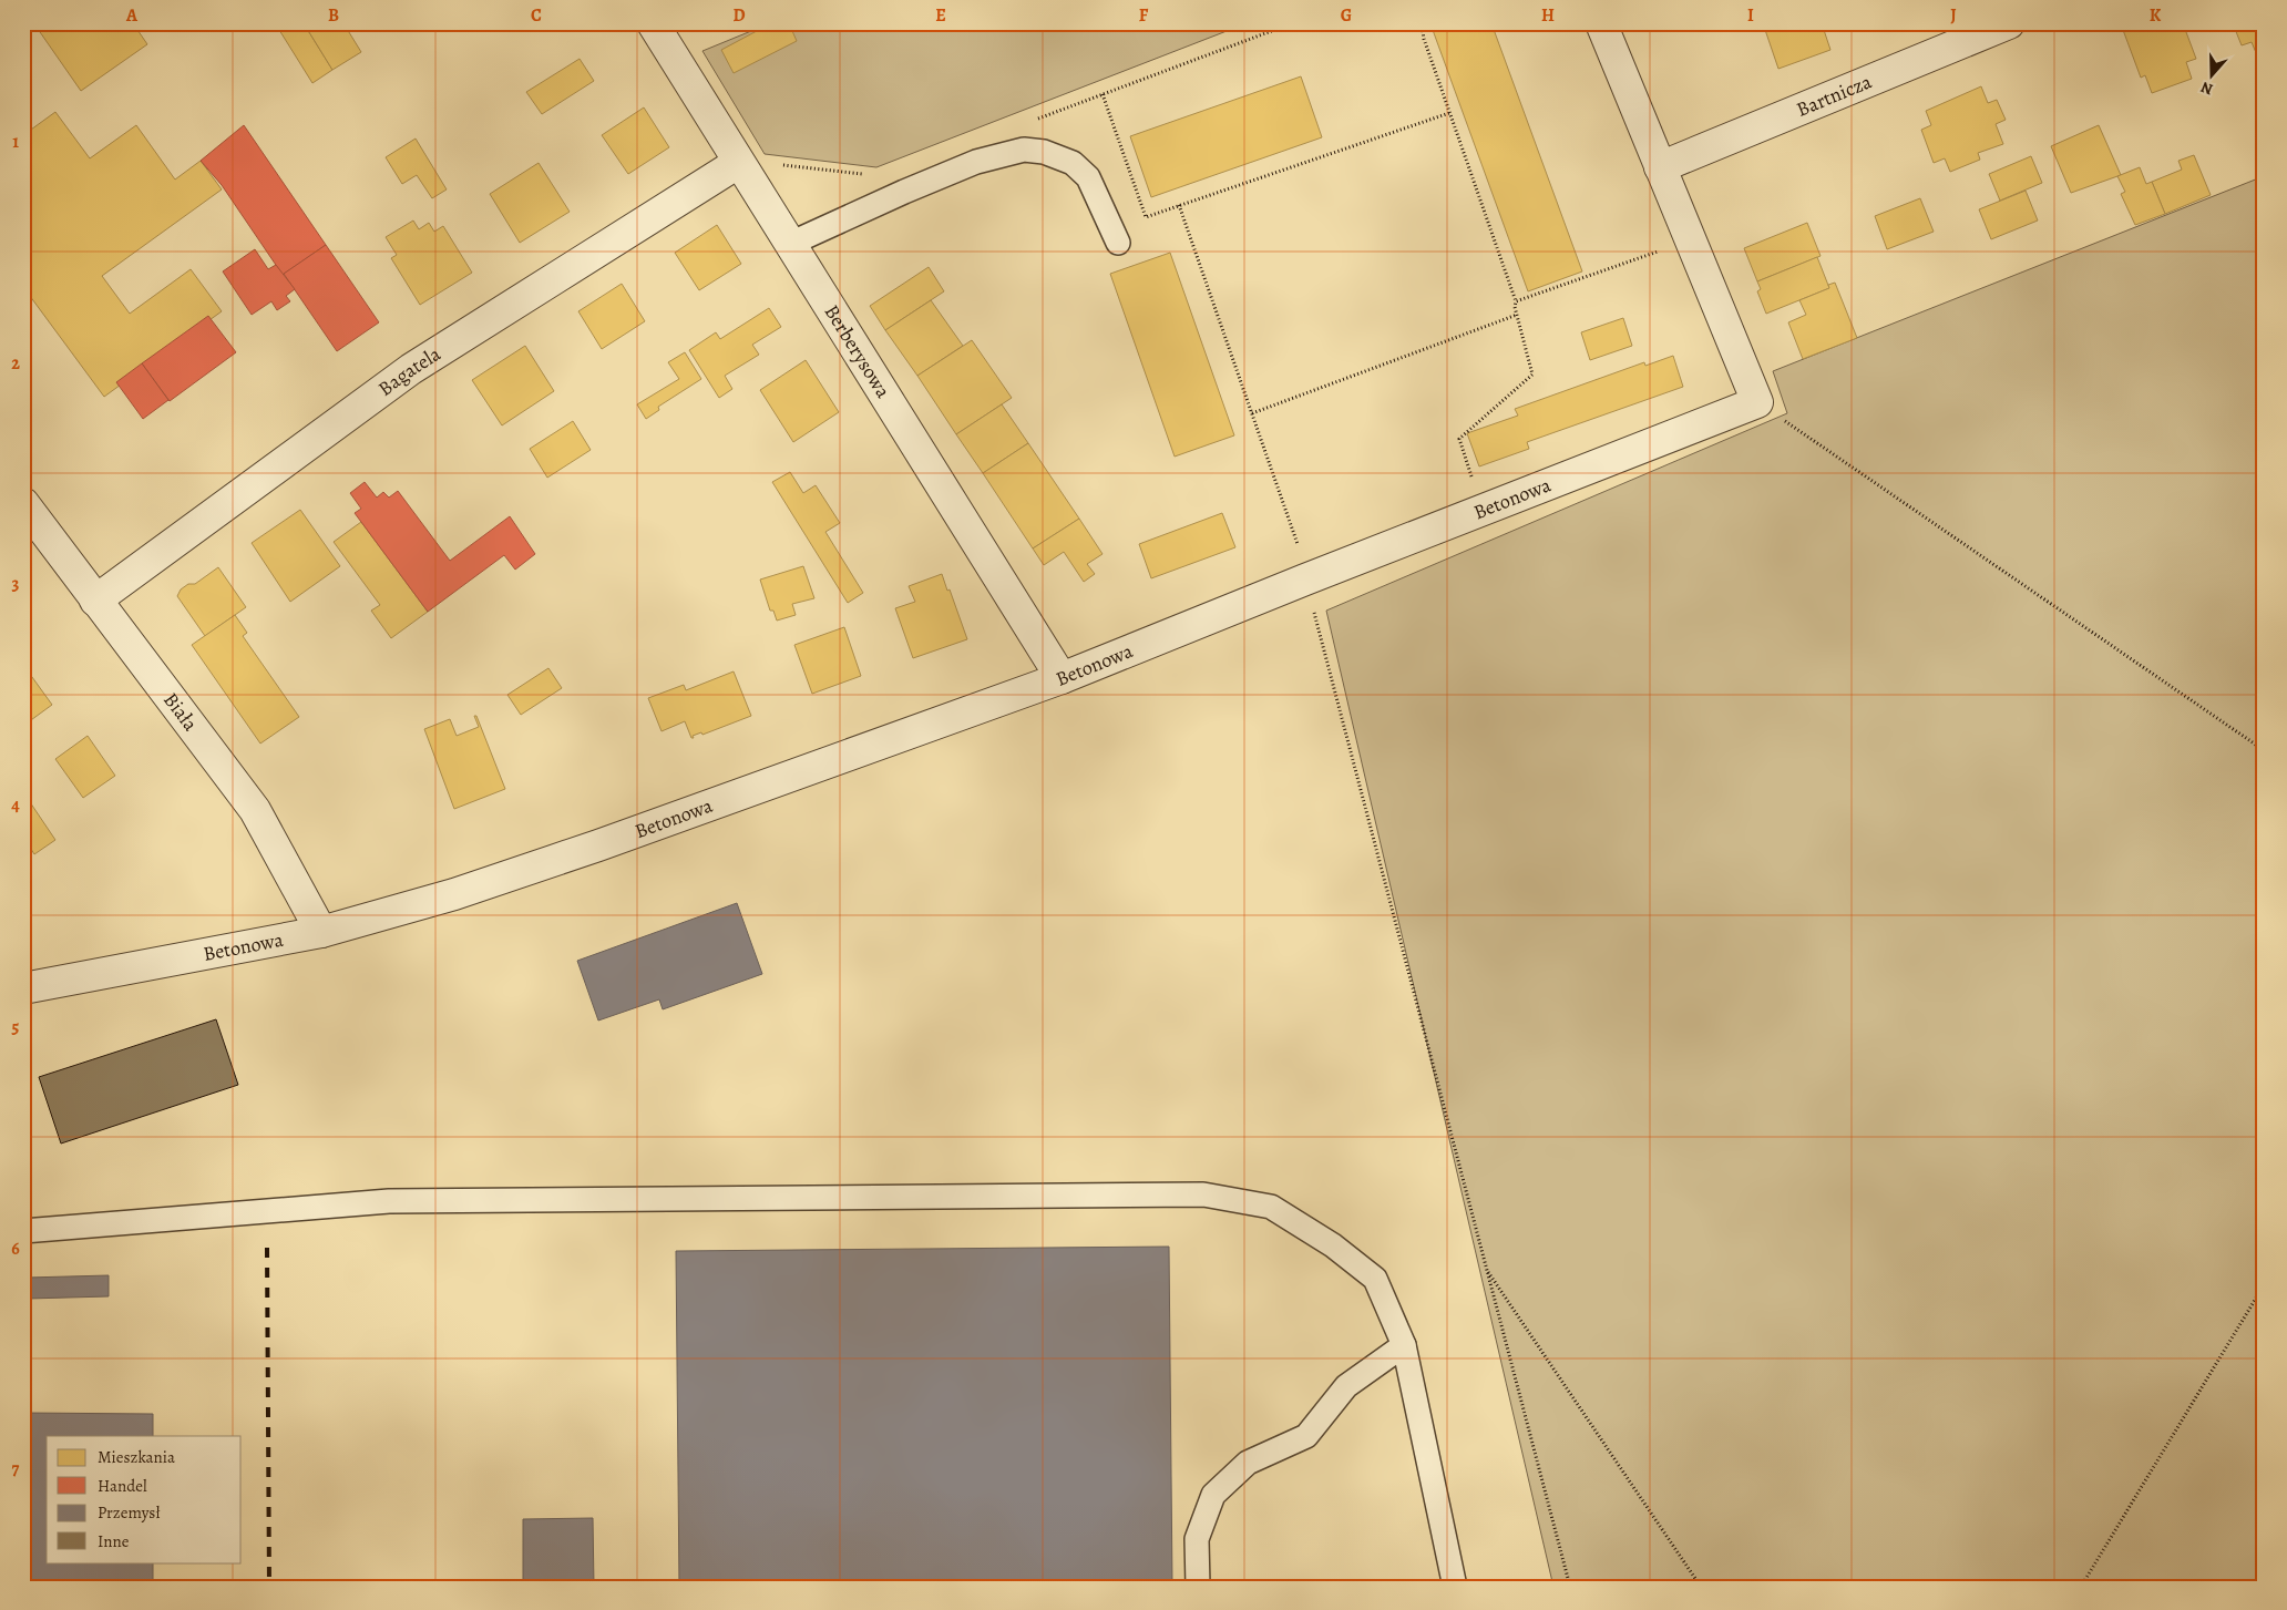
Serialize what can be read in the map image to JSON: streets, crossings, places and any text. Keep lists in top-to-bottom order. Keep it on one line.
{"streets":{"street":["Bartnicza","Berberysowa","Bagatela","Betonowa","Biała"]},"crossings":[["Berberysowa","Bagatela"],["Berberysowa","Betonowa"],["Bagatela","Biała"],["Betonowa","Biała"]],"legend":["Mieszkania","Handel","Przemysł","Inne"],"north":"bottom","grid":{"columns":["A","B","C","D","E","F","G","H","I","J","K"],"rows":["1","2","3","4","5","6","7"]}}
